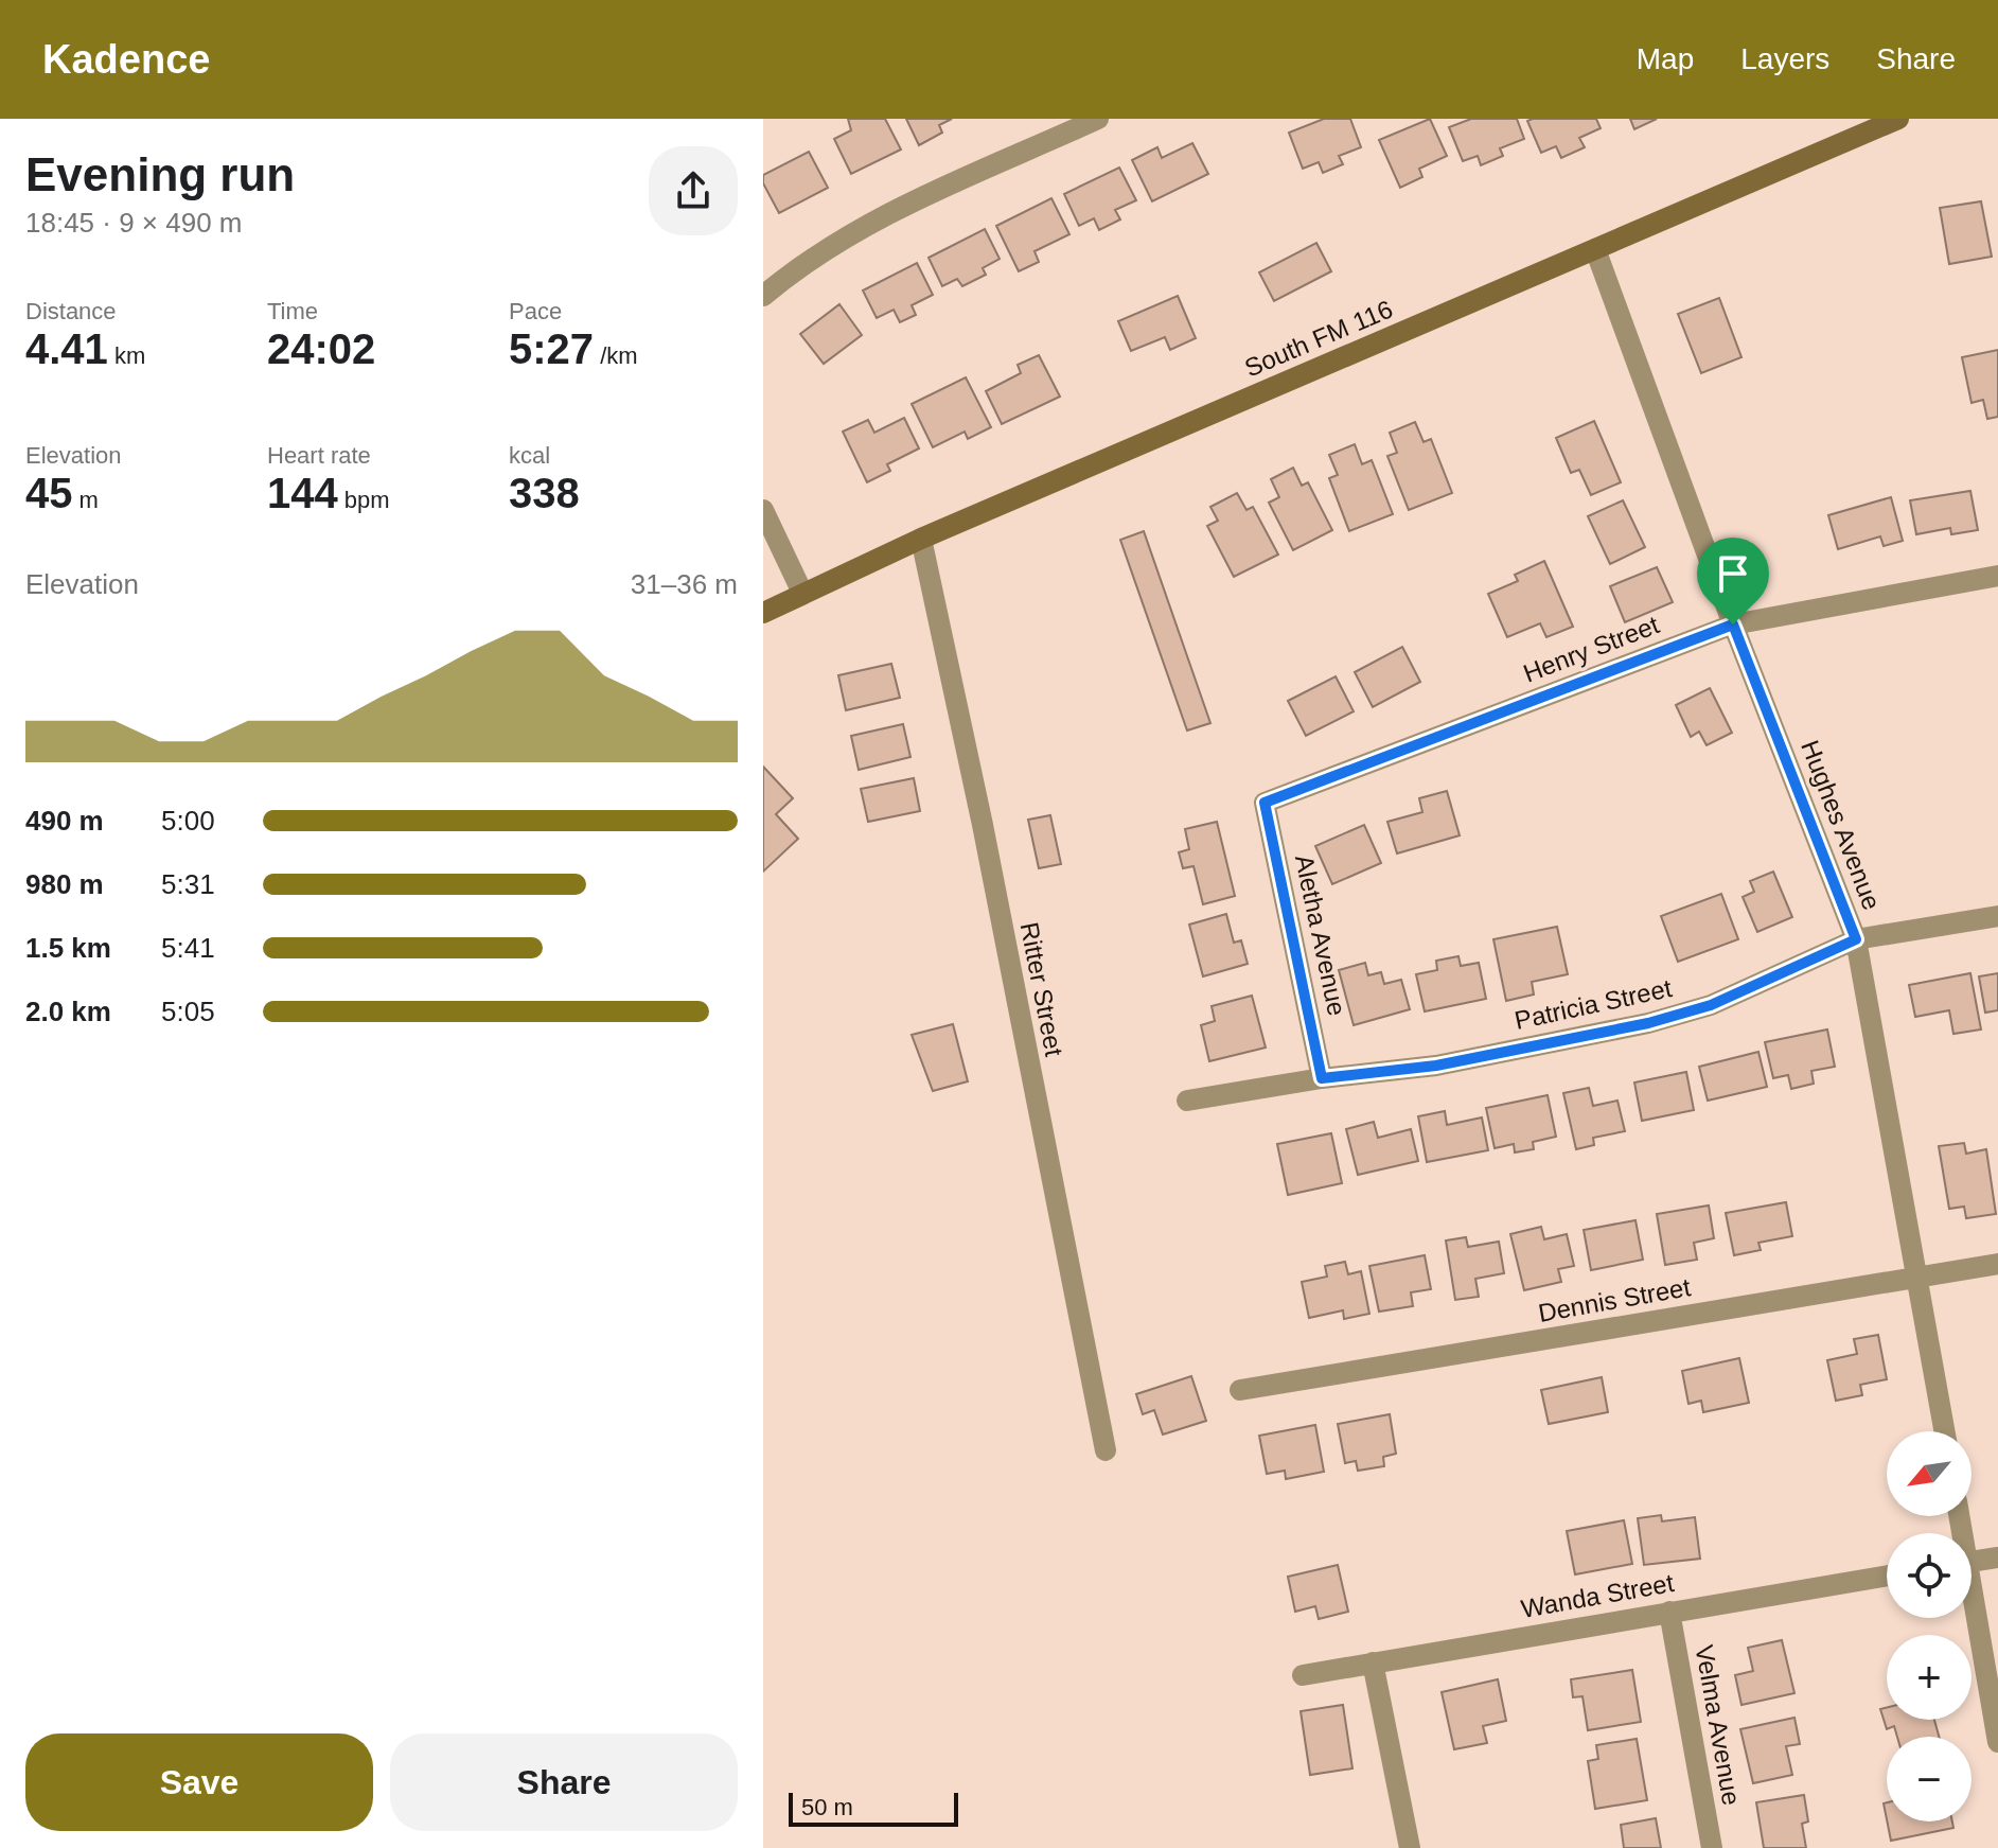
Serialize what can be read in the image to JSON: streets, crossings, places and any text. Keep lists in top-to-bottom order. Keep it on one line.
{"streets":{"main road":["South FM 116"],"street":["Henry Street","Hughes Avenue","Aletha Avenue","Ritter Street","Patricia Street","Dennis Street","Wanda Street","Velma Avenue"]},"crossings":[["South FM 116","Hughes Avenue"],["South FM 116","Ritter Street"],["Henry Street","Hughes Avenue"],["Henry Street","Aletha Avenue"],["Hughes Avenue","Patricia Street"],["Hughes Avenue","Dennis Street"],["Aletha Avenue","Patricia Street"],["Wanda Street","Velma Avenue"]],"scale_bar":"50 m","north":"bottom left","page":{"header":"Kadence","nav":["Map","Layers","Share"],"heading":["Evening run","18:45 · 9 × 490 m"],"stats":[["Distance","4.41 km"],["Time","24:02"],["Pace","5:27 /km"],["Elevation","45 m"],["Heart rate","144 bpm"],["kcal","338"]],"chart":["Elevation","31–36 m"],"list":[{"name":"490 m","note":"5:00"},{"name":"980 m","note":"5:31"},{"name":"1.5 km","note":"5:41"},{"name":"2.0 km","note":"5:05"}],"map_buttons":["+","−"],"buttons":["Save","Share"],"scale":"50 m"}}
